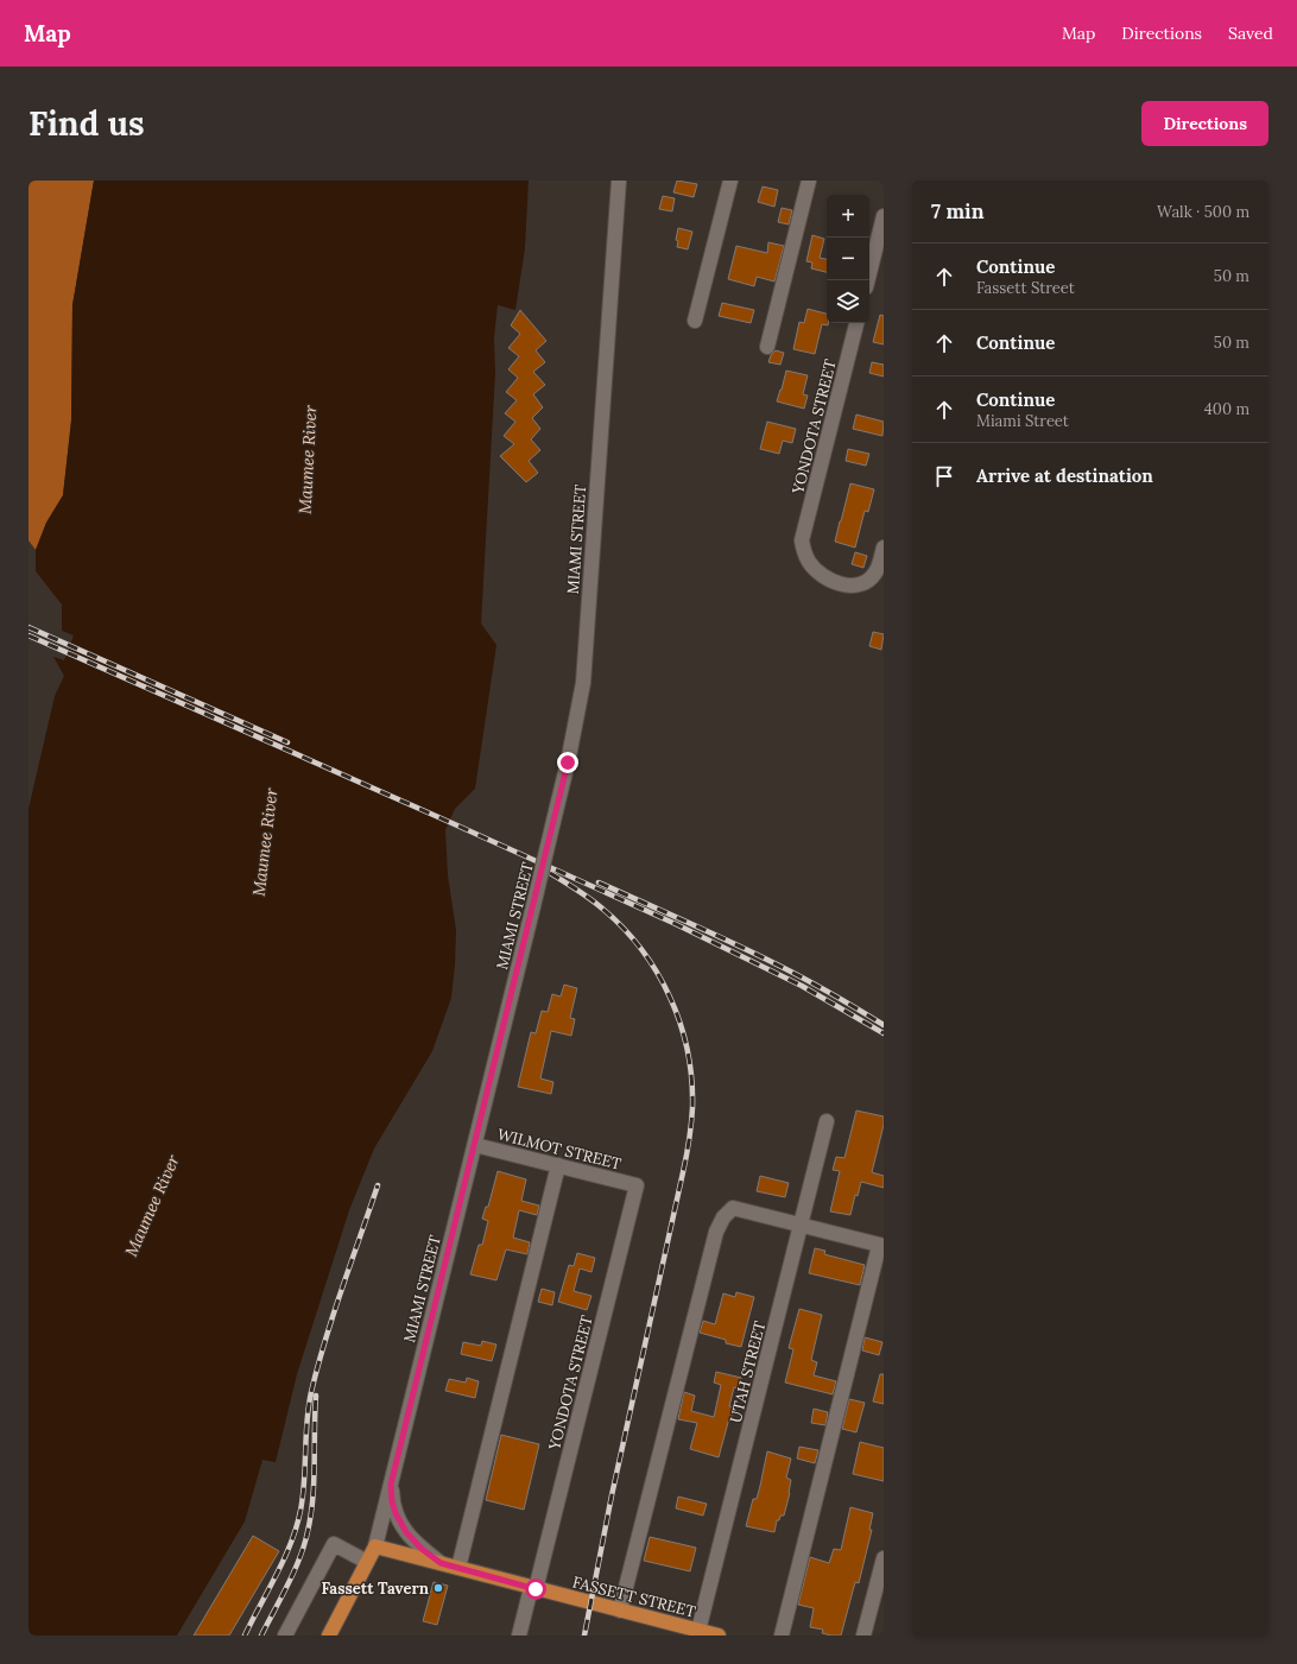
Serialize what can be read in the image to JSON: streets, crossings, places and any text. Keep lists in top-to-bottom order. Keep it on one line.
{"streets":{"main road":["MIAMI STREET","FASSETT STREET"],"street":["YONDOTA STREET","WILMOT STREET","UTAH STREET"]},"crossings":[["YONDOTA STREET","WILMOT STREET"],["YONDOTA STREET","FASSETT STREET"],["MIAMI STREET","WILMOT STREET"],["MIAMI STREET","FASSETT STREET"],["UTAH STREET","FASSETT STREET"]],"water":["Maumee River"],"places":["Fassett Tavern"],"page":{"header":"Map","nav":["Map","Directions","Saved"],"buttons":"Directions","title":"Find us","heading":["7 min","Walk · 500 m"],"map_buttons":["+","−"],"list":[["Continue","Fassett Street","50 m"],["Continue","50 m"],["Continue","Miami Street","400 m"],"Arrive at destination"]}}
